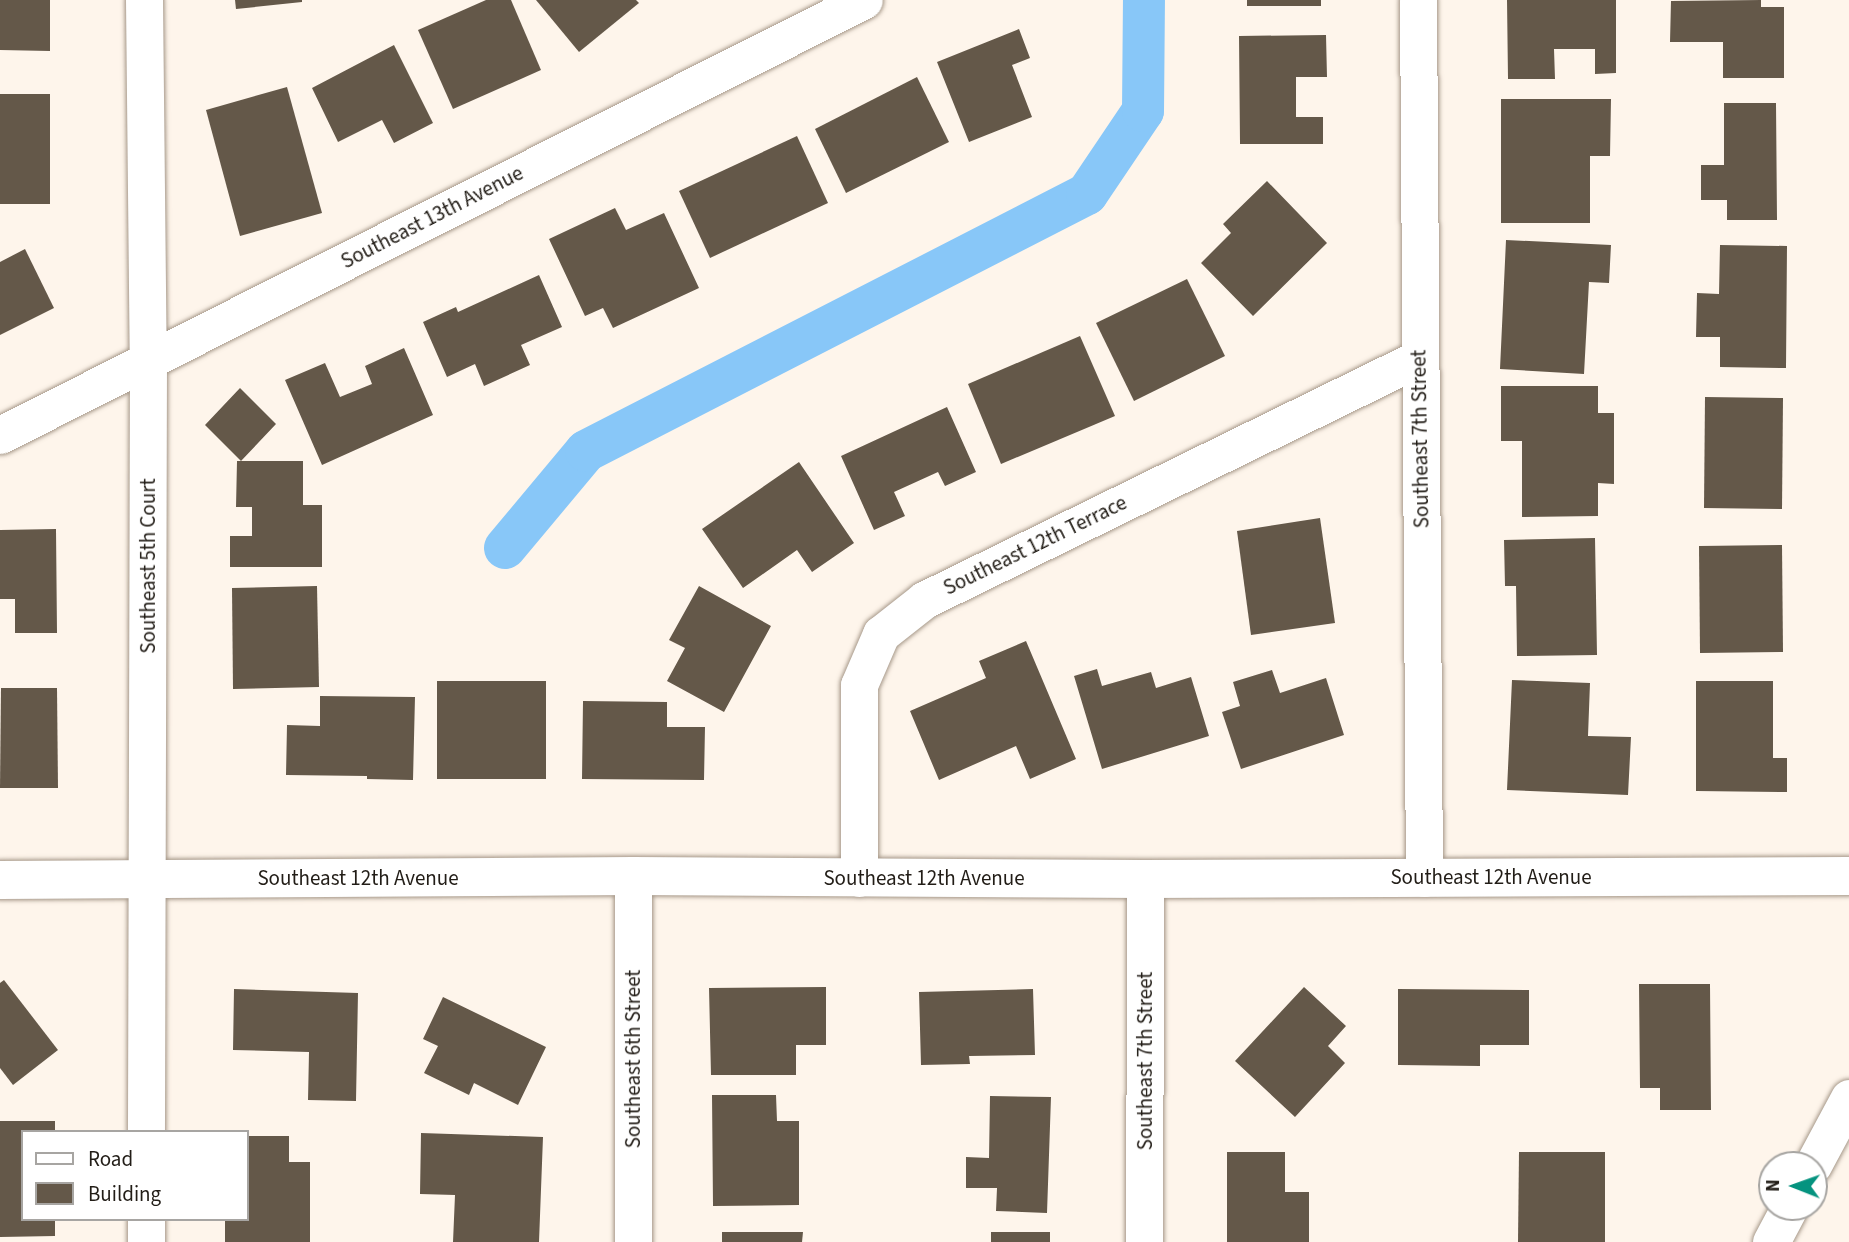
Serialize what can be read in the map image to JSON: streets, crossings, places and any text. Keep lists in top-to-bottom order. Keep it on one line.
{"streets":{"street":["Southeast 13th Avenue","Southeast 7th Street","Southeast 12th Terrace","Southeast 5th Court","Southeast 12th Avenue","Southeast 6th Street"]},"crossings":[["Southeast 13th Avenue","Southeast 5th Court"],["Southeast 7th Street","Southeast 12th Terrace"],["Southeast 7th Street","Southeast 12th Avenue"],["Southeast 12th Terrace","Southeast 12th Avenue"],["Southeast 5th Court","Southeast 12th Avenue"],["Southeast 12th Avenue","Southeast 6th Street"]],"legend":["Road","Building"],"north":"left"}
